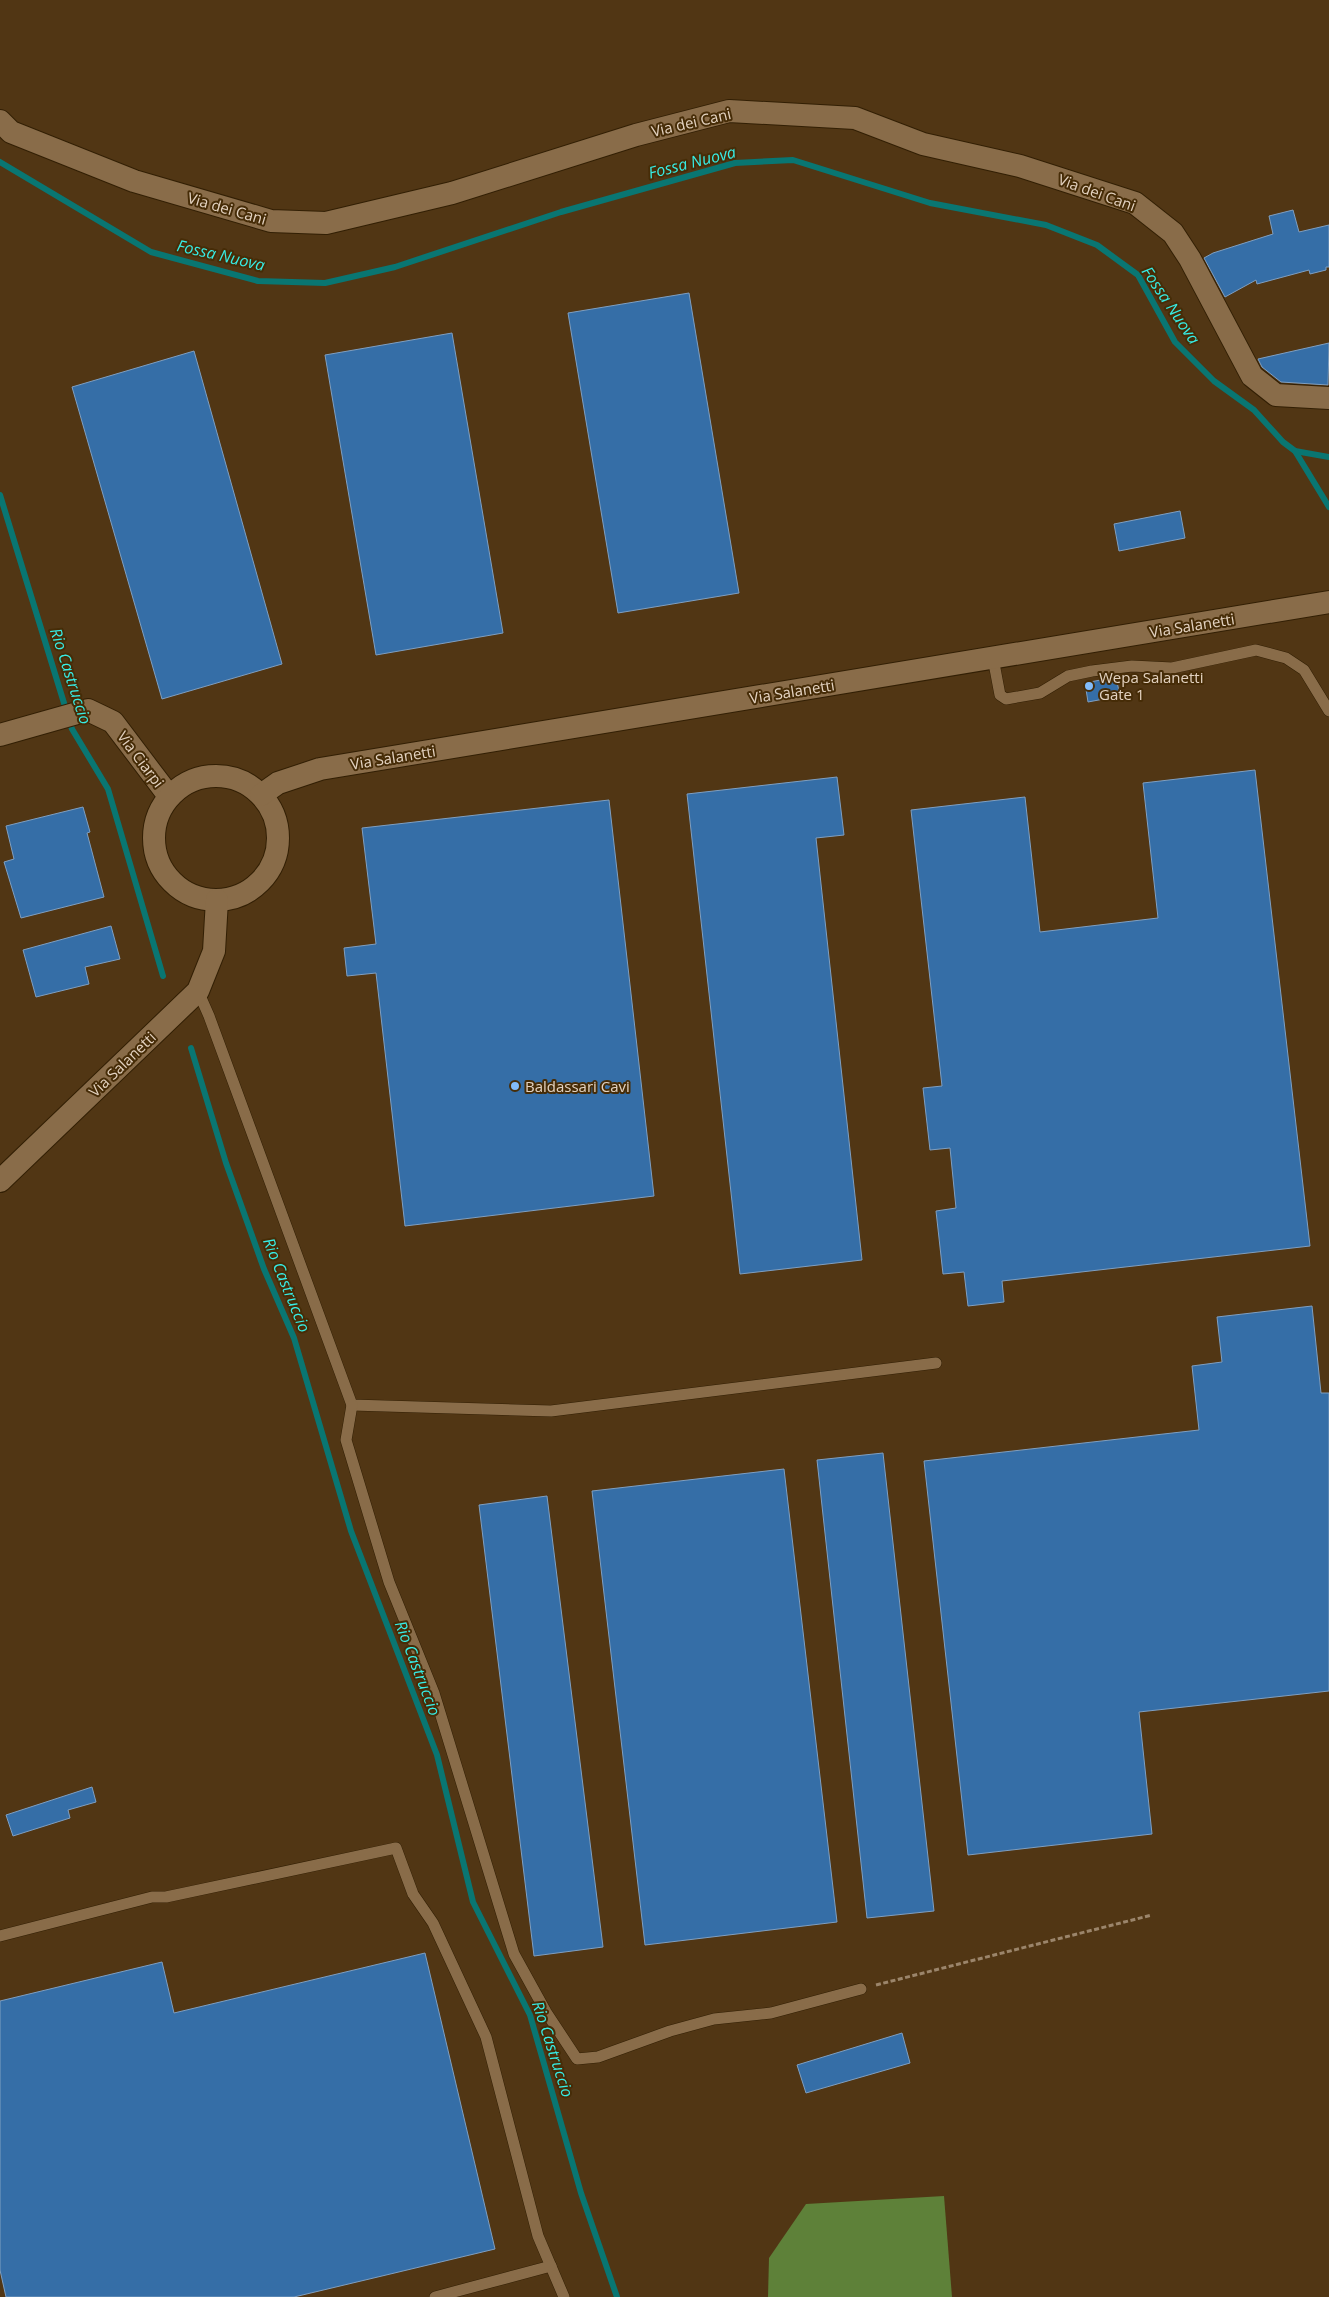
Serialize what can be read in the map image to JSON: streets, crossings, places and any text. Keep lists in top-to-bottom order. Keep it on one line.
{"streets":{"street":["Via dei Cani","Via Salanetti","Via Ciarpi"]},"crossings":[["Via Salanetti","Via Ciarpi"]],"water":["Fossa Nuova","Rio Castruccio"],"places":["Wepa Salanetti Gate 1","Baldassari Cavi"]}
